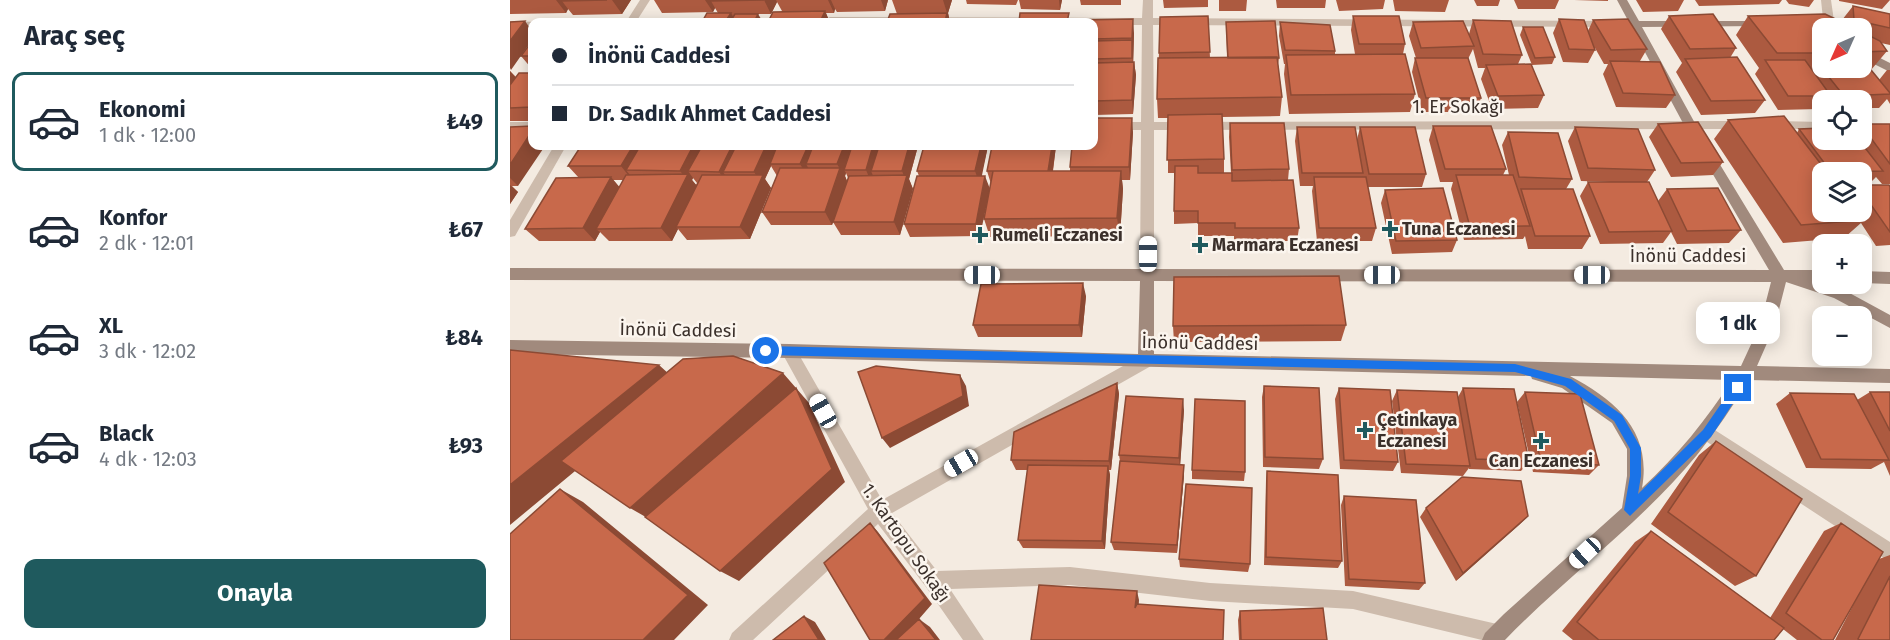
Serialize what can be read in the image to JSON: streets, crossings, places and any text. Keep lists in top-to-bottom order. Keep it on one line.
{"streets":{"street":["1. Er Sokağı","İnönü Caddesi","1. Kartopu Sokağı"]},"crossings":[["İnönü Caddesi","1. Kartopu Sokağı"]],"places":{"health":["Tuna Eczanesi","Rumeli Eczanesi","Marmara Eczanesi","Çetinkaya Eczanesi","Can Eczanesi"]},"north":"bottom left","page":{"heading":"Araç seç","map_buttons":["+","−"],"banner":["İnönü Caddesi","Dr. Sadık Ahmet Caddesi"],"list":[{"name":"Ekonomi","note":"1 dk · 12:00","value":"₺49"},{"name":"Konfor","note":"2 dk · 12:01","value":"₺67"},{"name":"XL","note":"3 dk · 12:02","value":"₺84"},{"name":"Black","note":"4 dk · 12:03","value":"₺93"}],"bubble":"1 dk","buttons":"Onayla"}}
